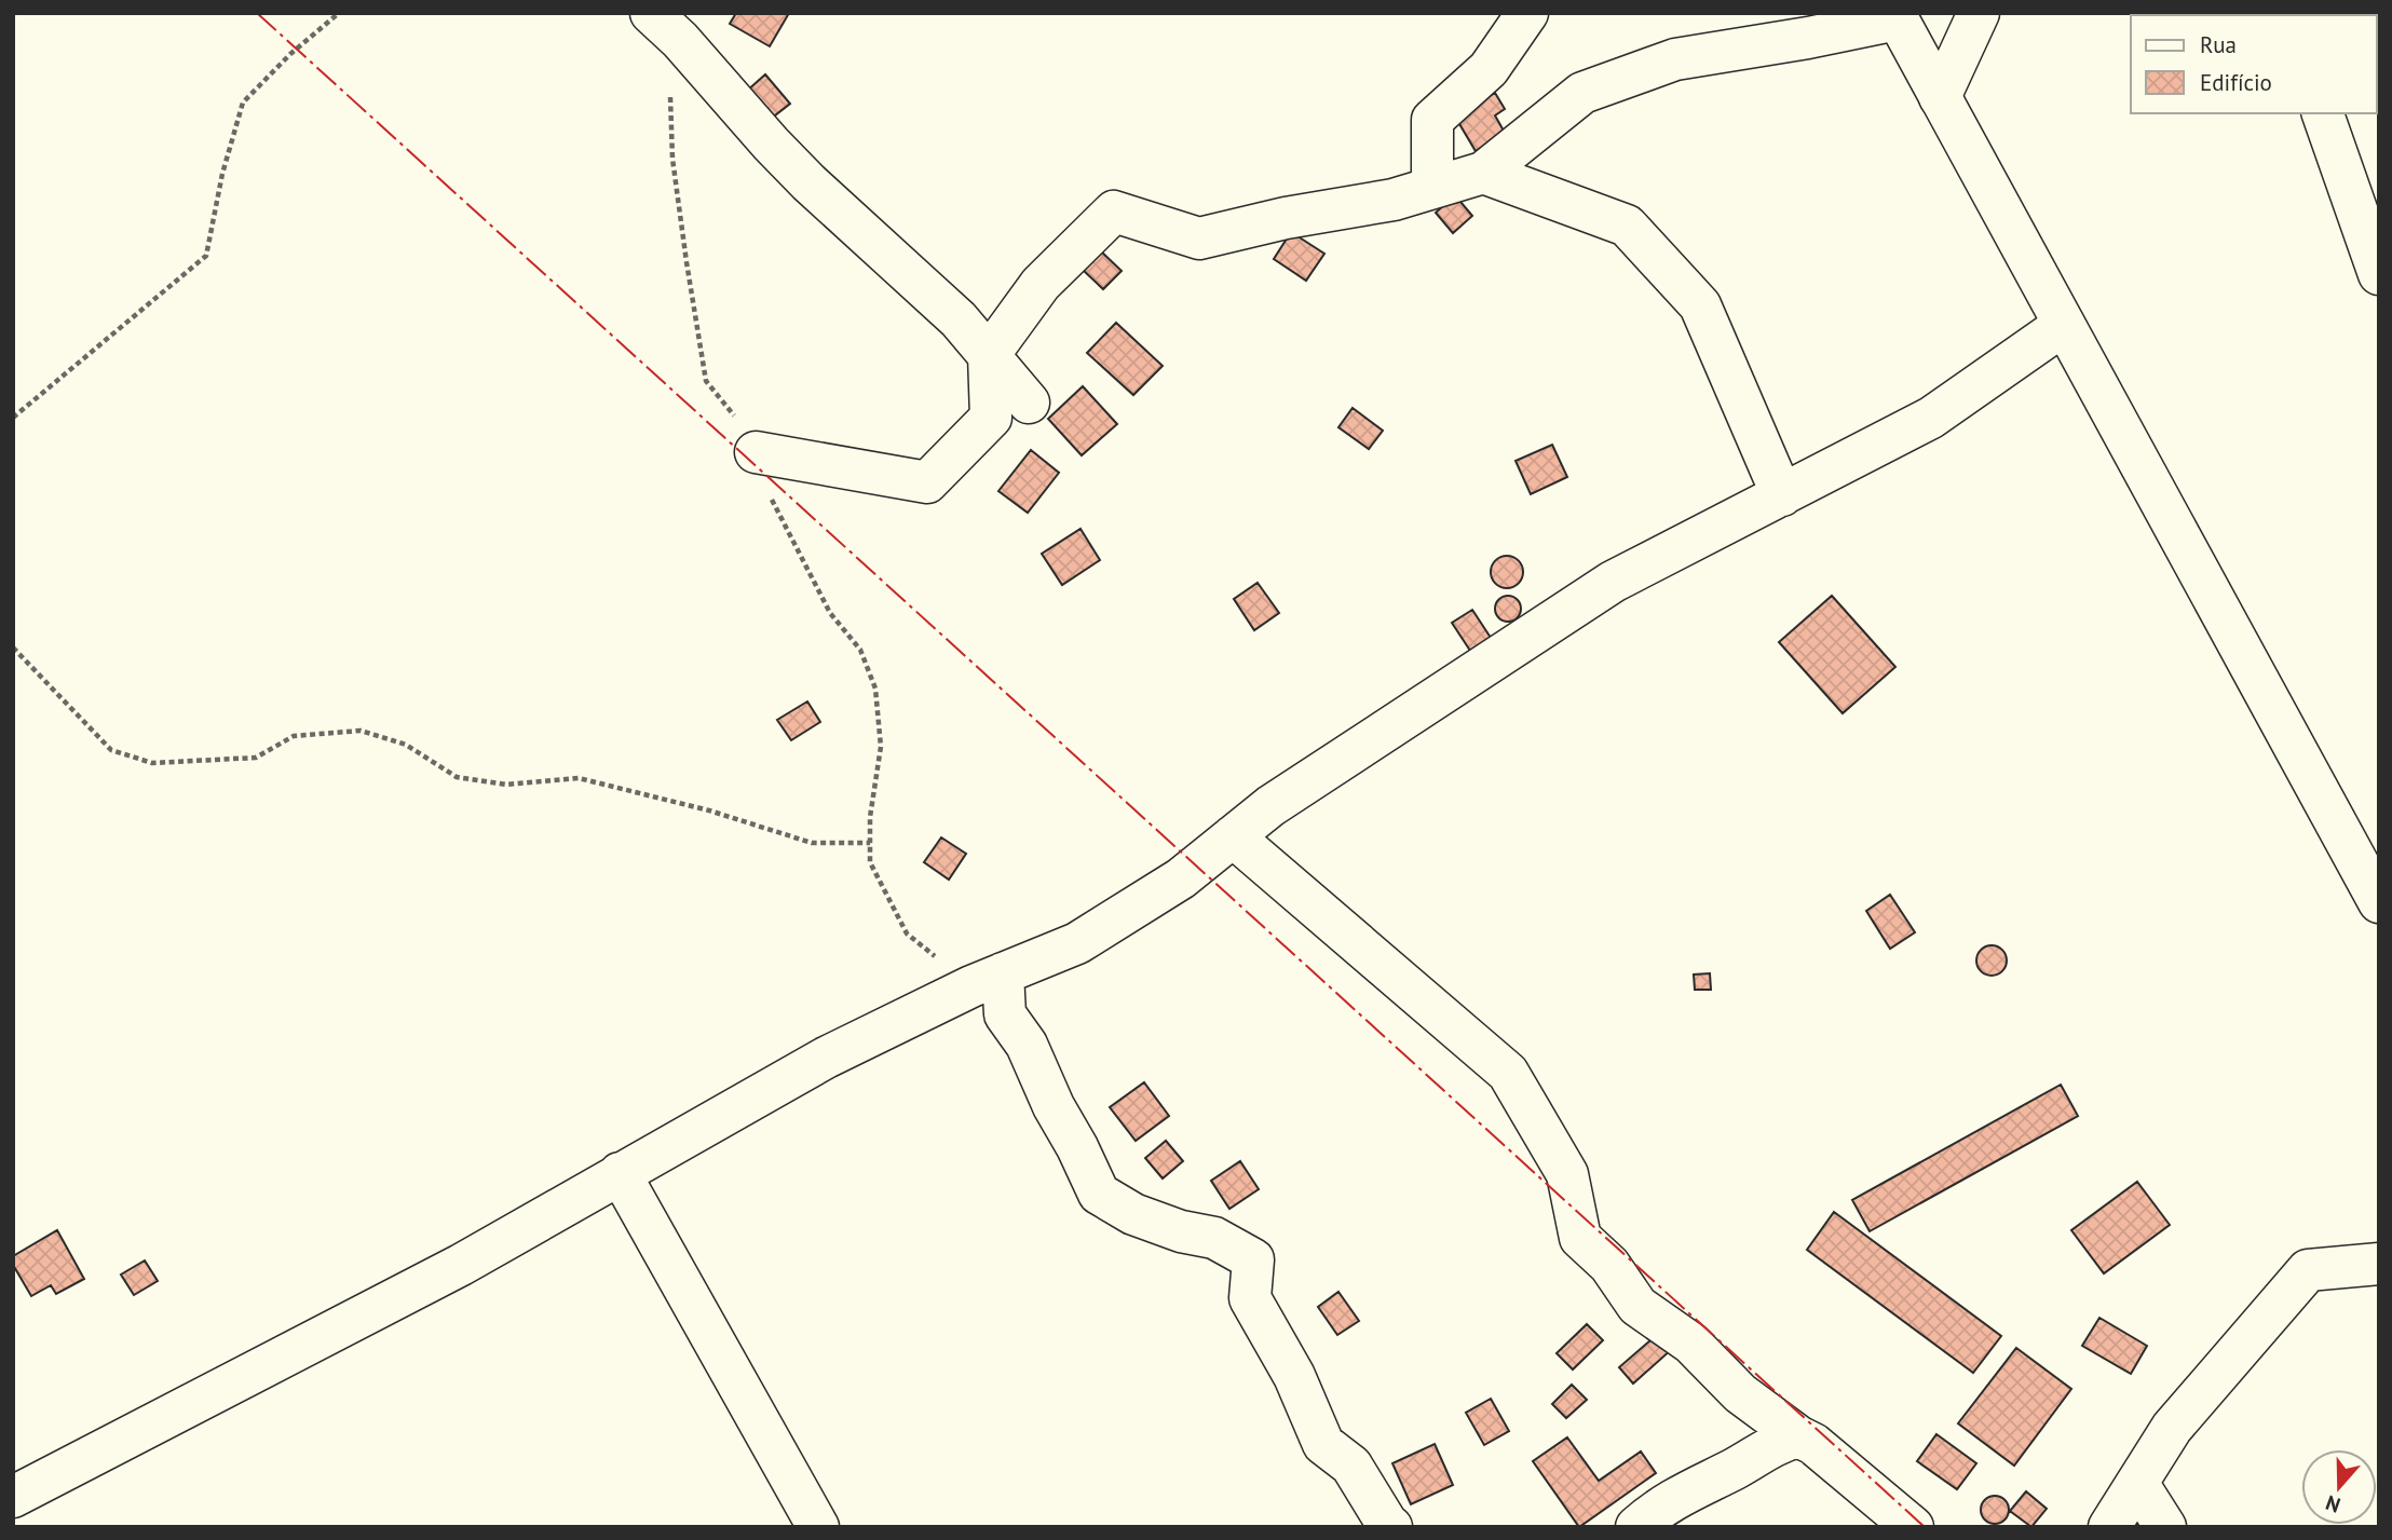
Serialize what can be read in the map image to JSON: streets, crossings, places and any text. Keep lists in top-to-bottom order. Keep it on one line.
{"legend":["Rua","Edifício"],"north":"bottom"}
